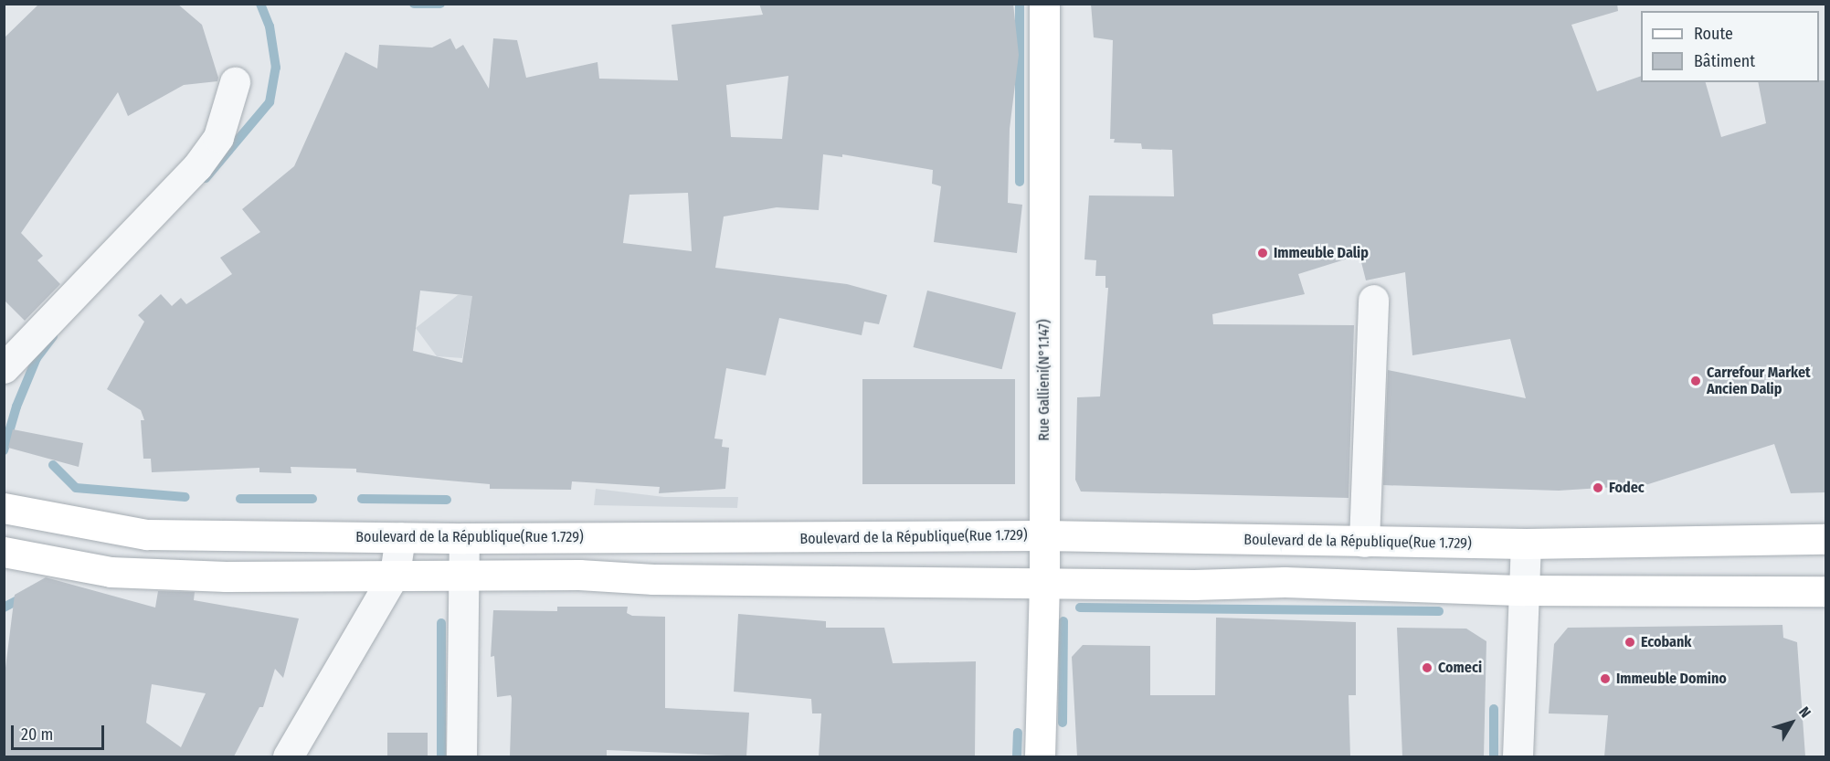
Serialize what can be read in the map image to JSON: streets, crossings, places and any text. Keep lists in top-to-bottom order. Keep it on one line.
{"streets":{"main road":["Rue Gallieni(N°1.147)","Boulevard de la République(Rue 1.729)"]},"crossings":[["Rue Gallieni(N°1.147)","Boulevard de la République(Rue 1.729)"]],"places":["Immeuble Dalip","Carrefour Market Ancien Dalip","Fodec","Ecobank","Comeci","Immeuble Domino"],"legend":["Route","Bâtiment"],"scale_bar":"20 m","north":"top right"}
